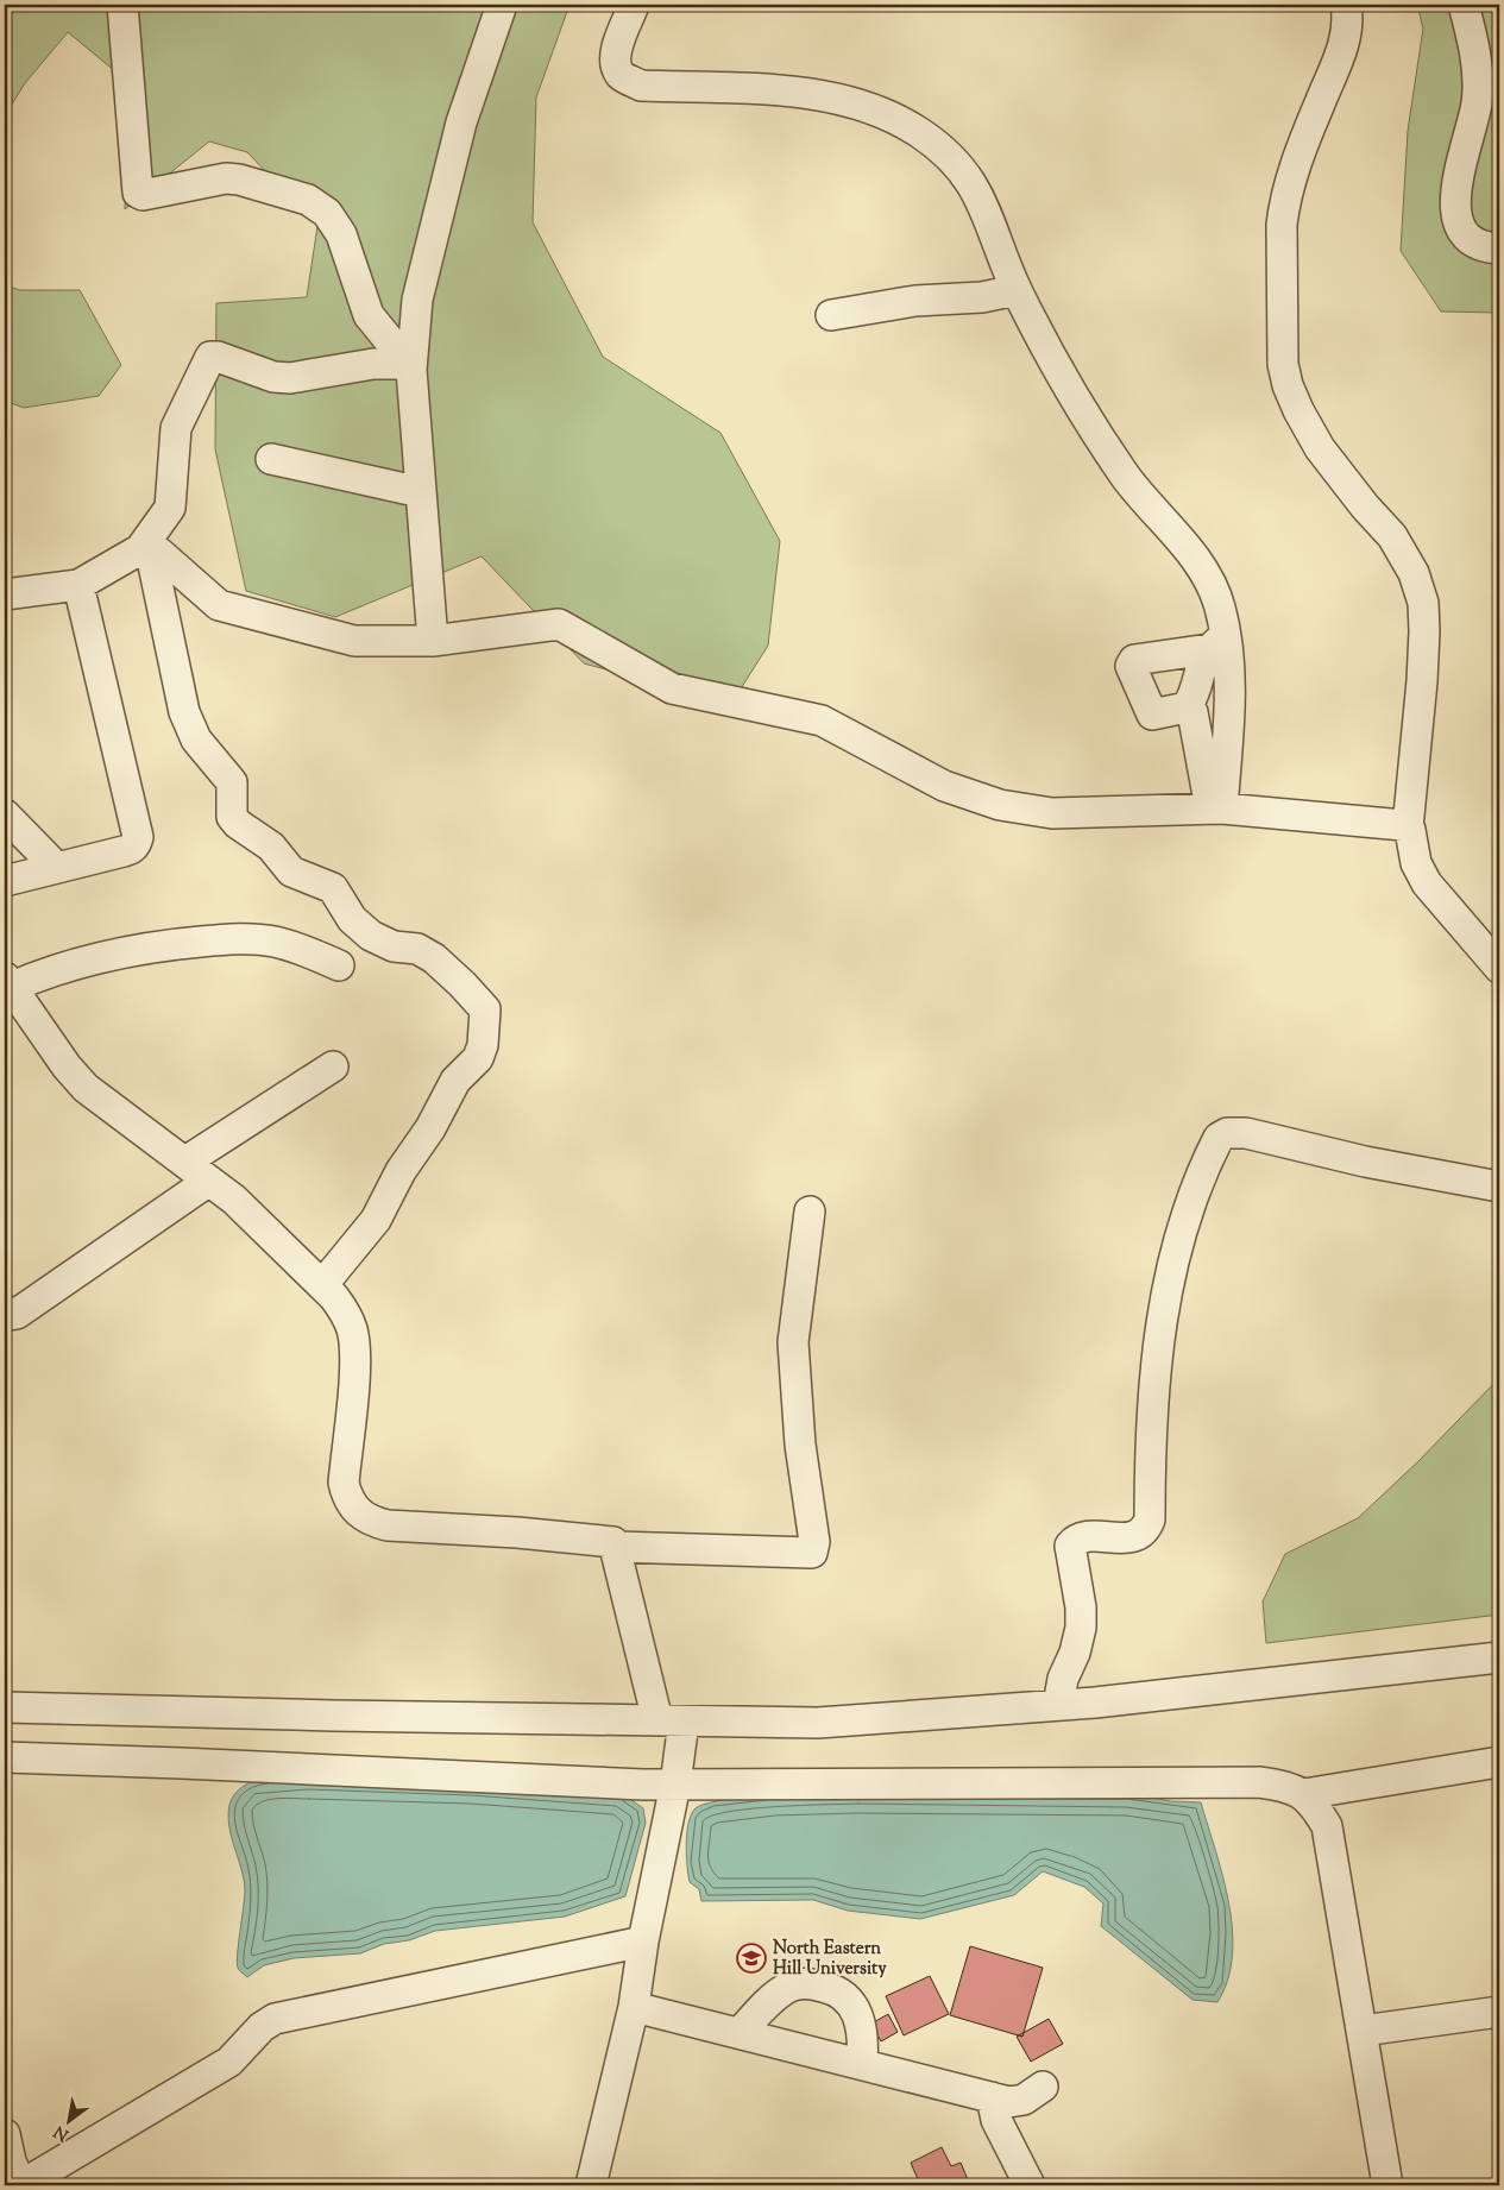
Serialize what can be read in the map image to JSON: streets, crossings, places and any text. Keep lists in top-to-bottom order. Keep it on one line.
{"places":{"school or university":["North Eastern Hill University"]},"north":"bottom left"}
